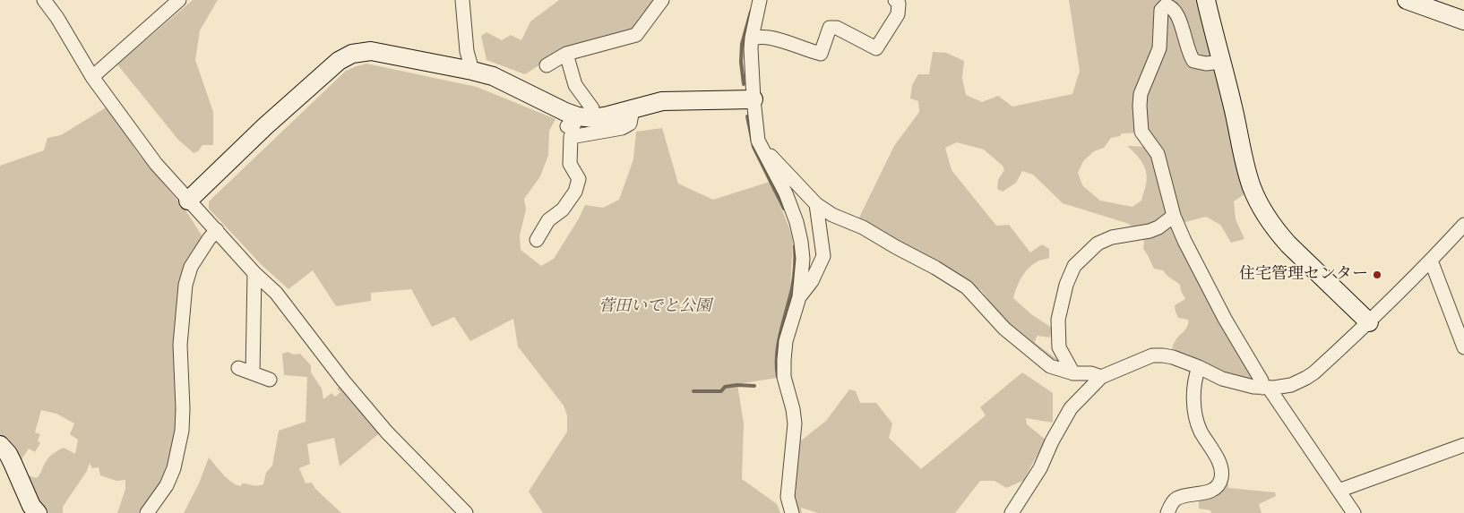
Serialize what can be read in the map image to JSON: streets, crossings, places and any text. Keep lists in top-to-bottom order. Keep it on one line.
{"parks":["菅田いでと公園"],"places":["住宅管理センター"]}
